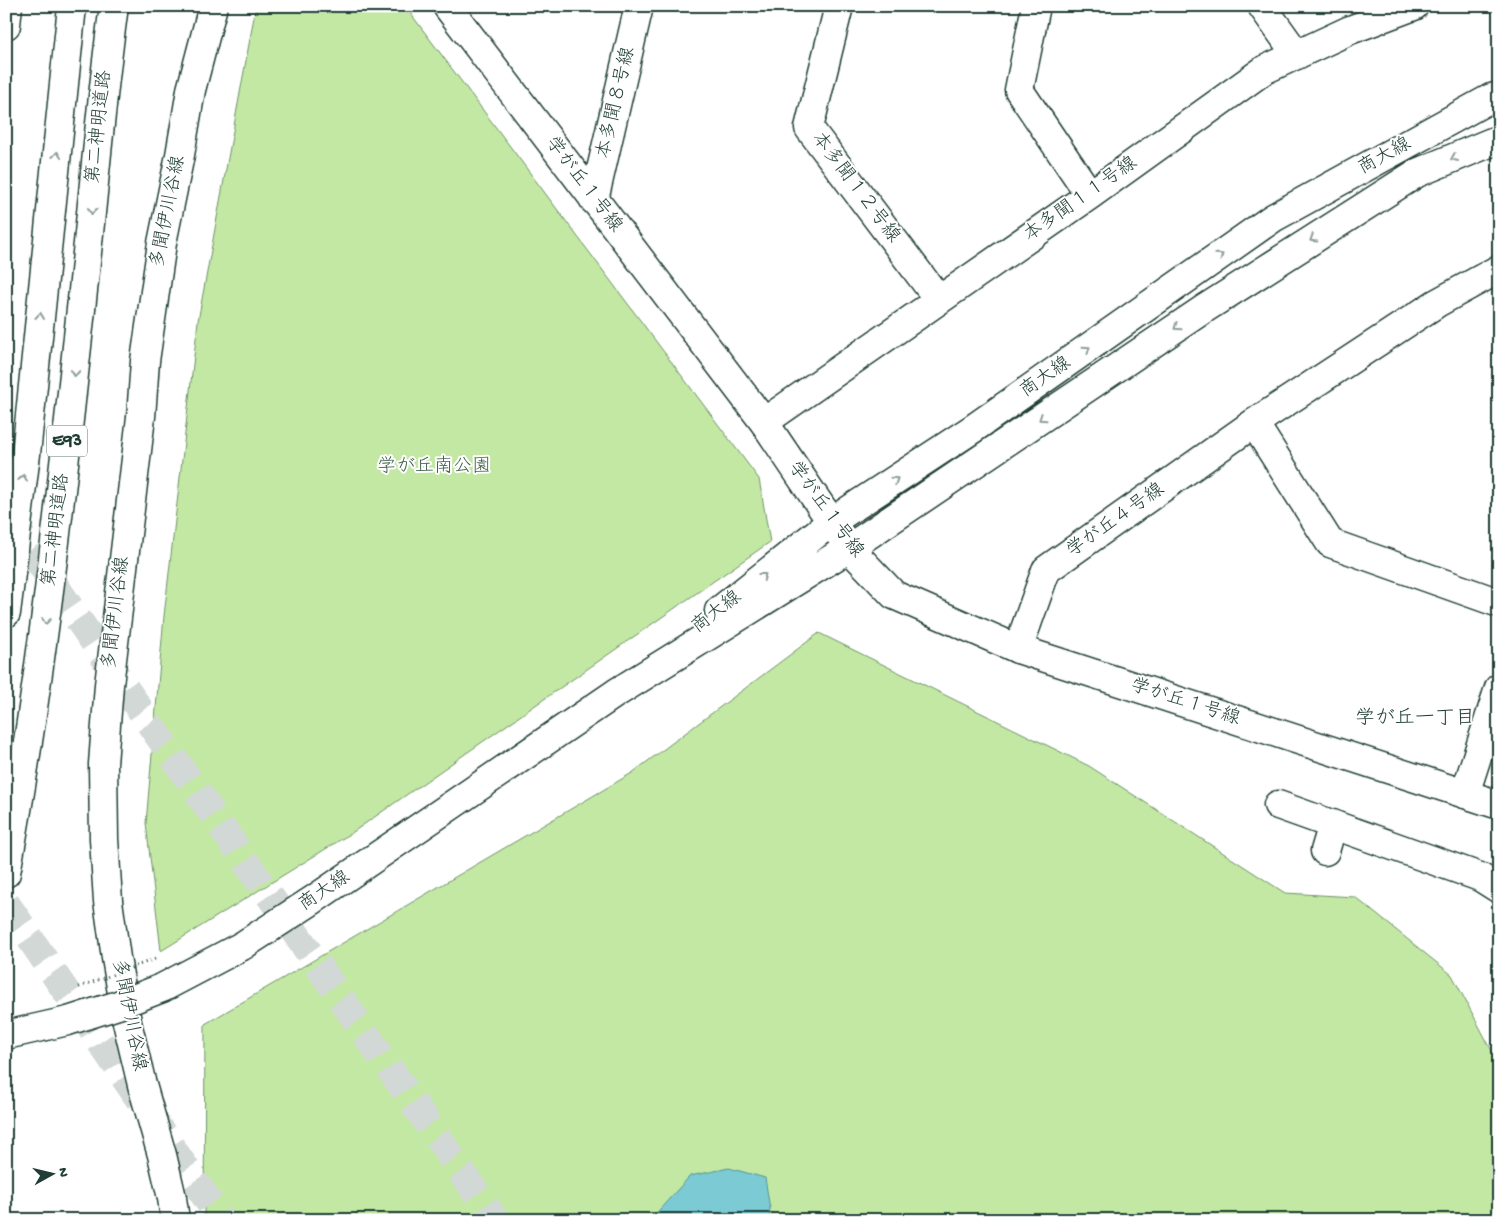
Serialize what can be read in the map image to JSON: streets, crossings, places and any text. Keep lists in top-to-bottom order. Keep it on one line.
{"streets":{"main road":["本多聞８号線","第二神明道路","商大線","学が丘１号線","本多聞１２号線","本多聞１１号線","多聞伊川谷線","E93","学が丘４号線"]},"crossings":[["本多聞８号線","学が丘１号線"],["商大線","学が丘１号線"],["学が丘１号線","本多聞１１号線"],["学が丘１号線","学が丘４号線"],["本多聞１２号線","本多聞１１号線"]],"districts":["学が丘一丁目"],"parks":["学が丘南公園"],"north":"right"}
